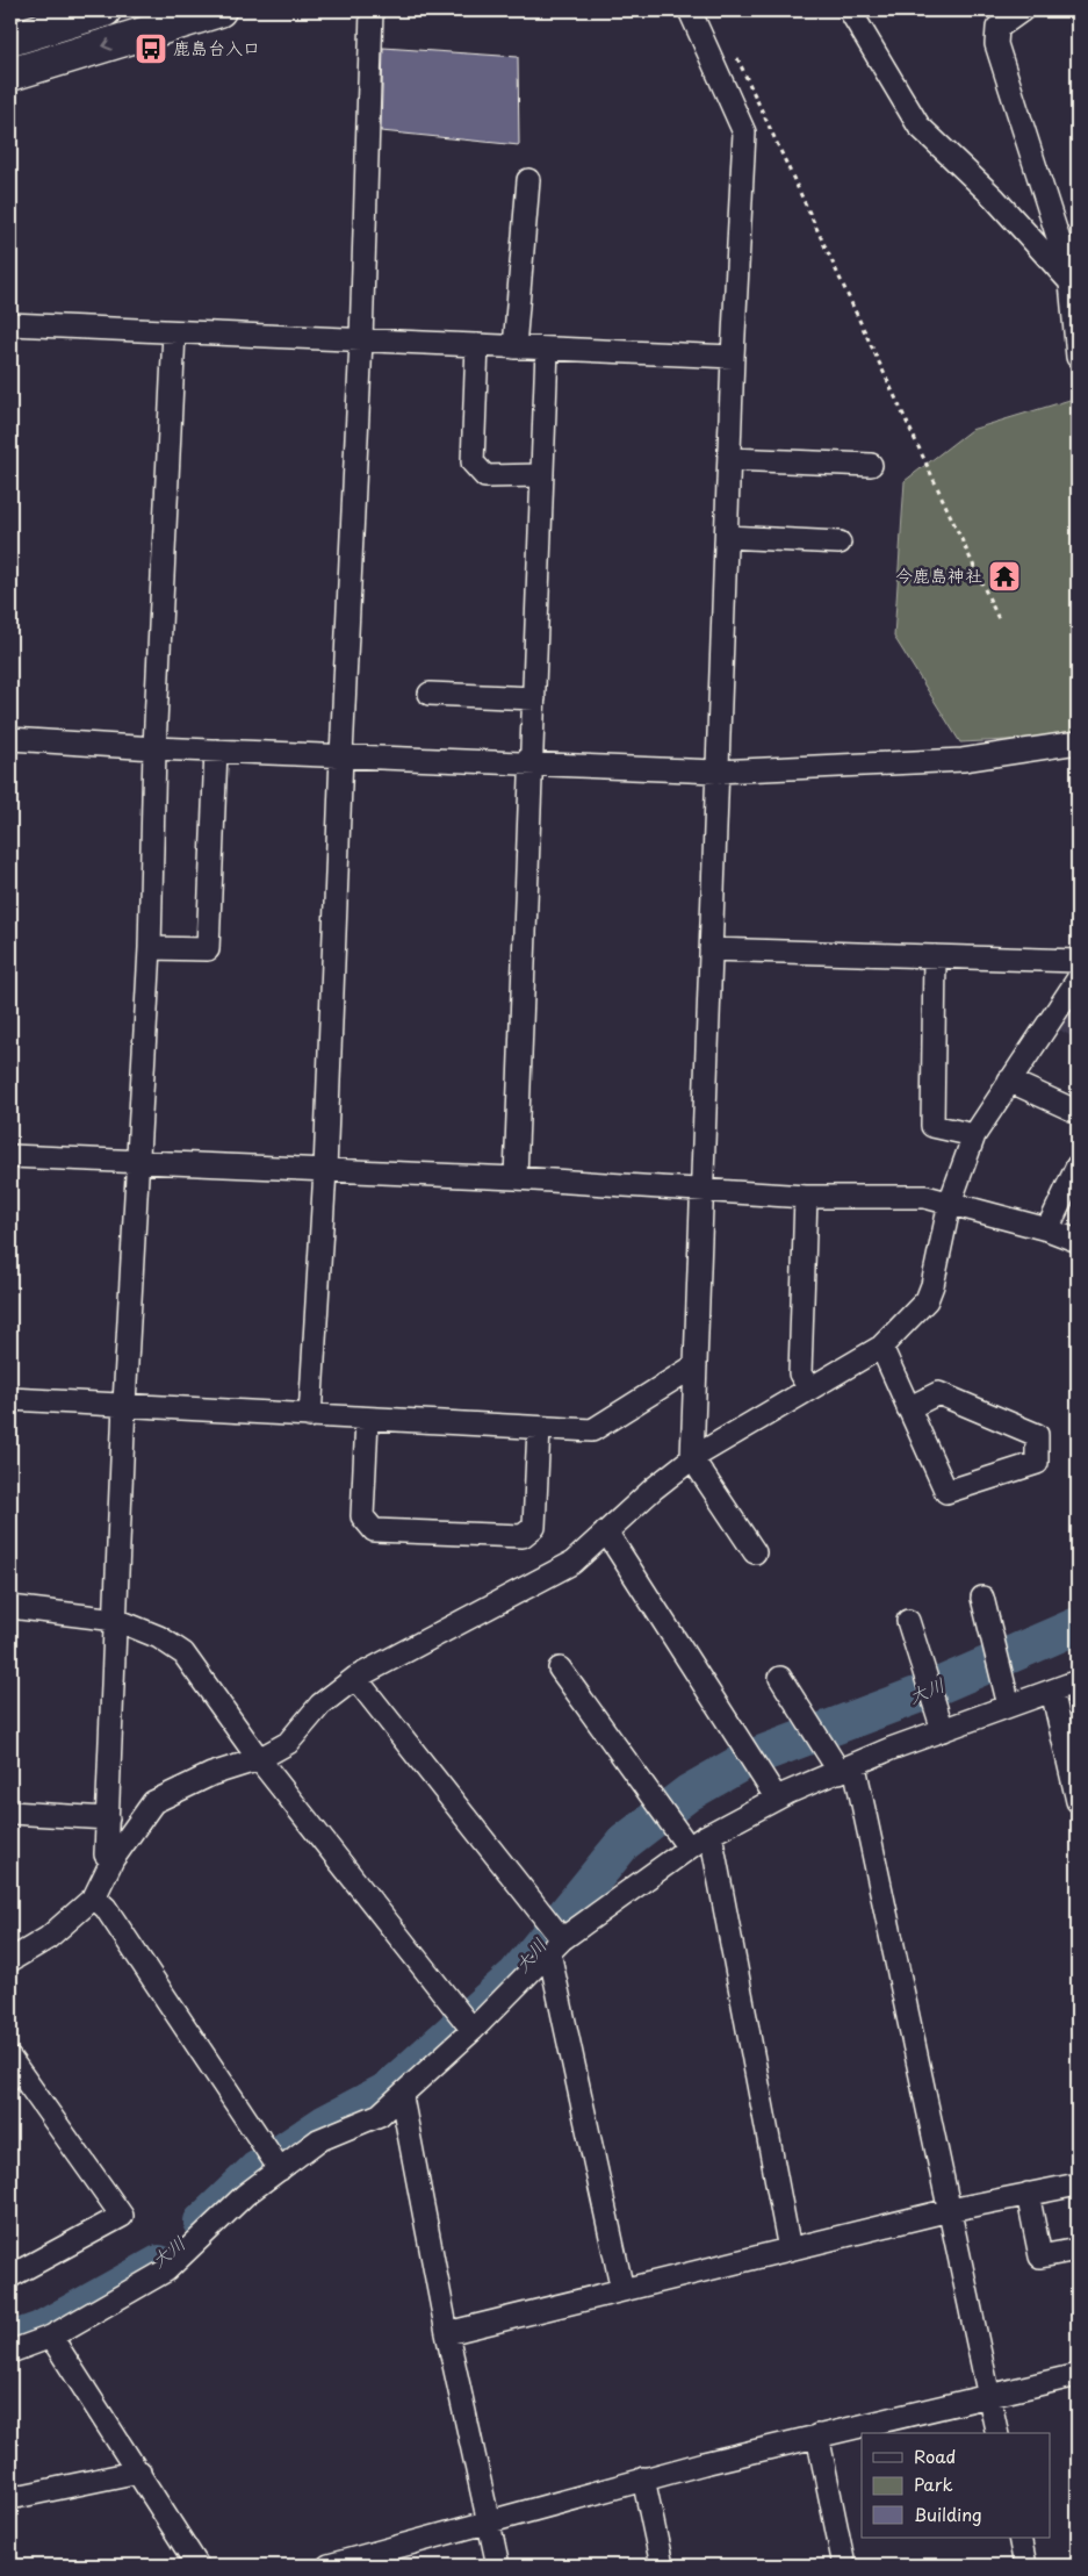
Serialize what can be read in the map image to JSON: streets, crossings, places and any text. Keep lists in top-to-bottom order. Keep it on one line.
{"water":["大川"],"places":{"bus stop":["鹿島台入口"],"temple":["今鹿島神社"]},"legend":["Road","Park","Building"]}
